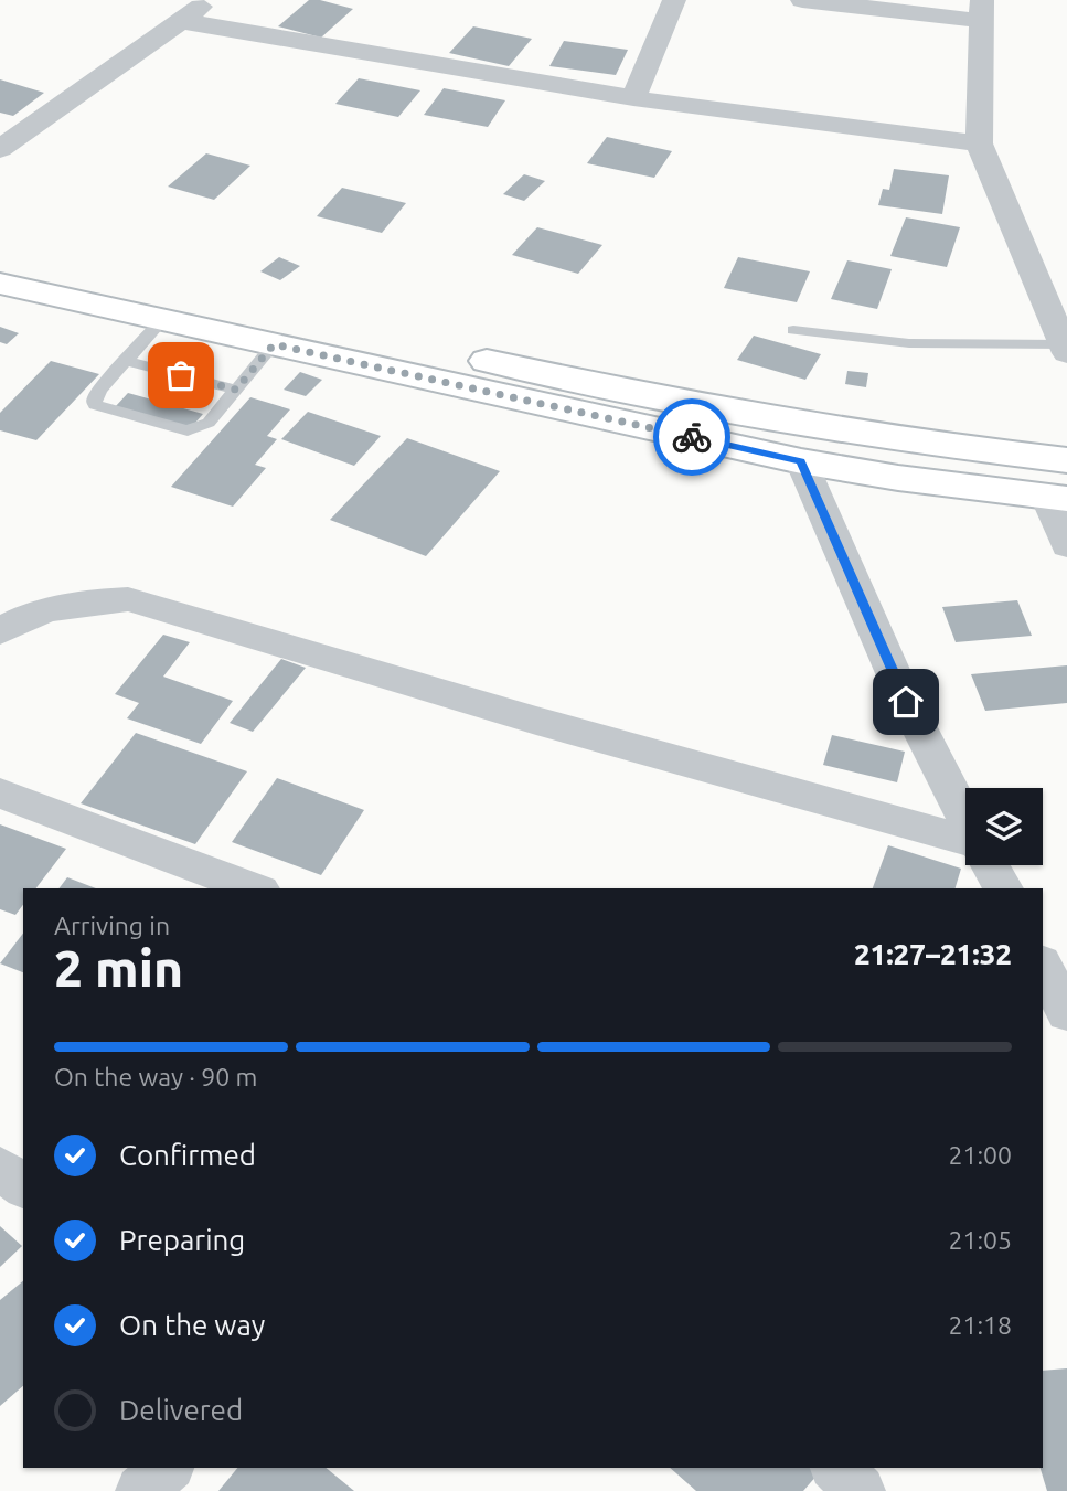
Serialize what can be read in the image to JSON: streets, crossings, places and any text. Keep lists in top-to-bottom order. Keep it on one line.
{"page":{"heading":["2 min","Arriving in","21:27–21:32"],"bar":"On the way · 90 m","list":[["Confirmed","21:00"],["Preparing","21:05"],["On the way","21:18"],"Delivered"]}}
